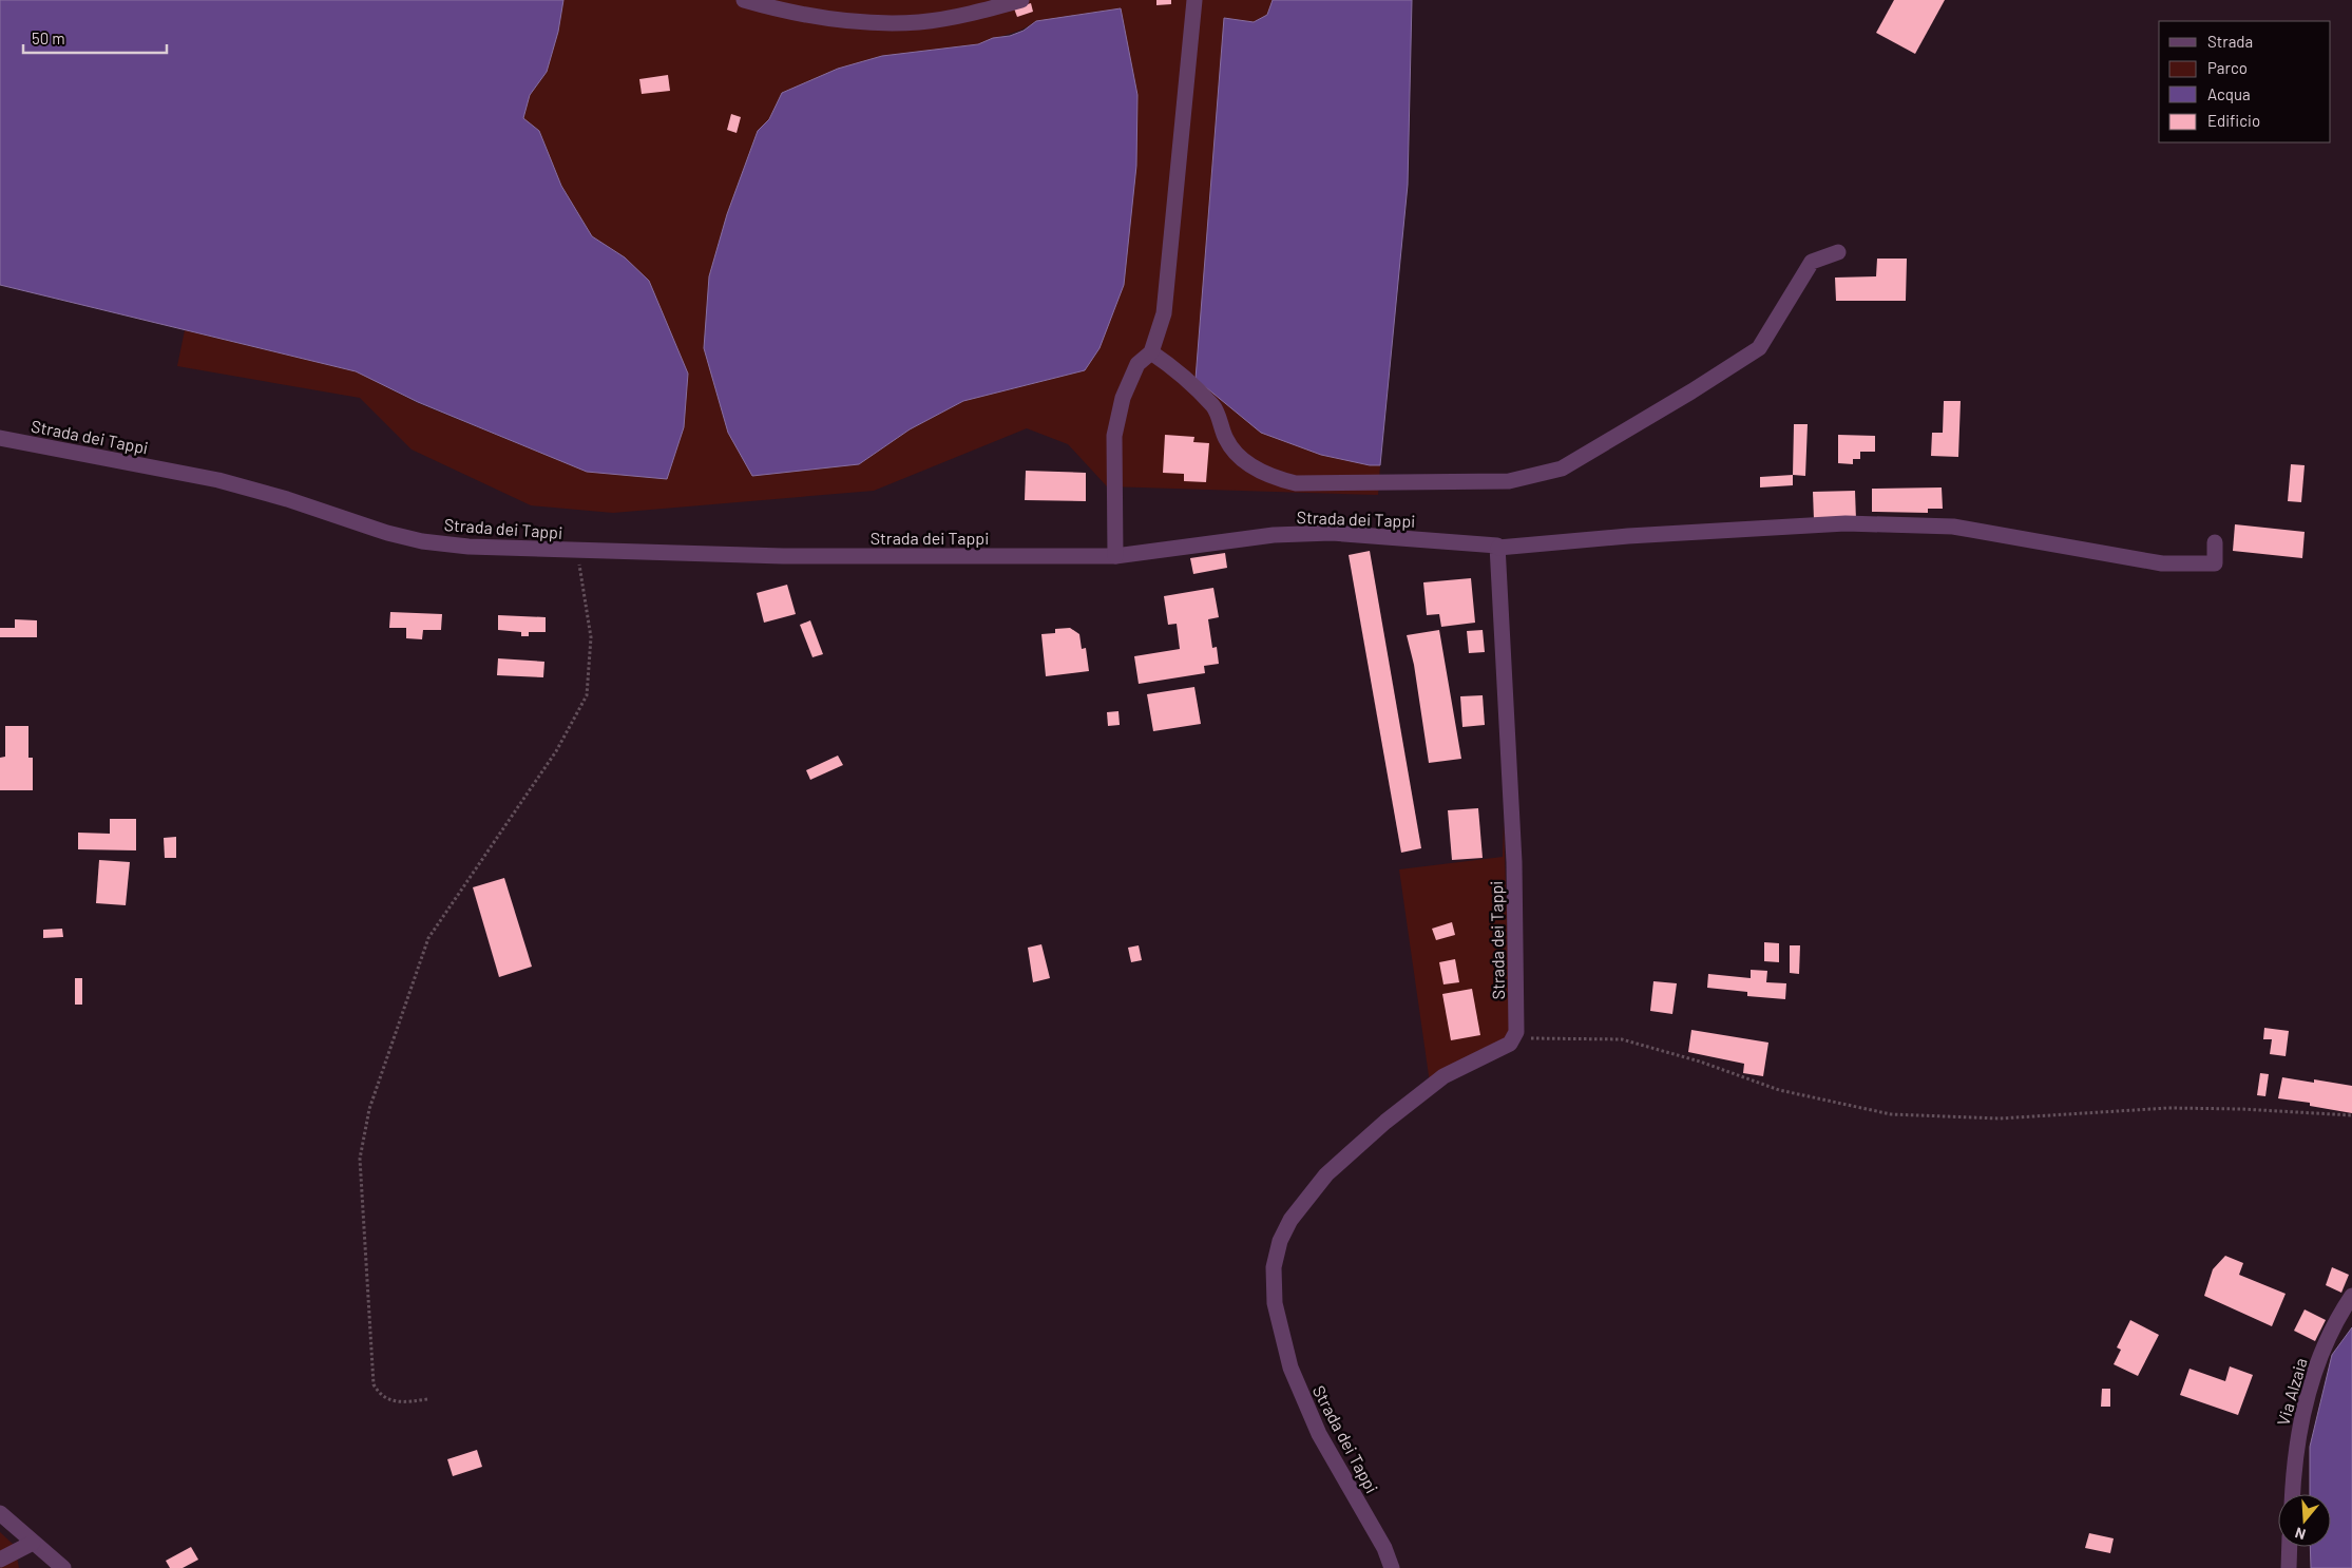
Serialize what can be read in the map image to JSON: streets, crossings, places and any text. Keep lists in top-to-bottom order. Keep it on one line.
{"streets":{"street":["Strada dei Tappi","Via Alzaia"]},"legend":["Strada","Parco","Acqua","Edificio"],"scale_bar":"50 m","north":"bottom"}
